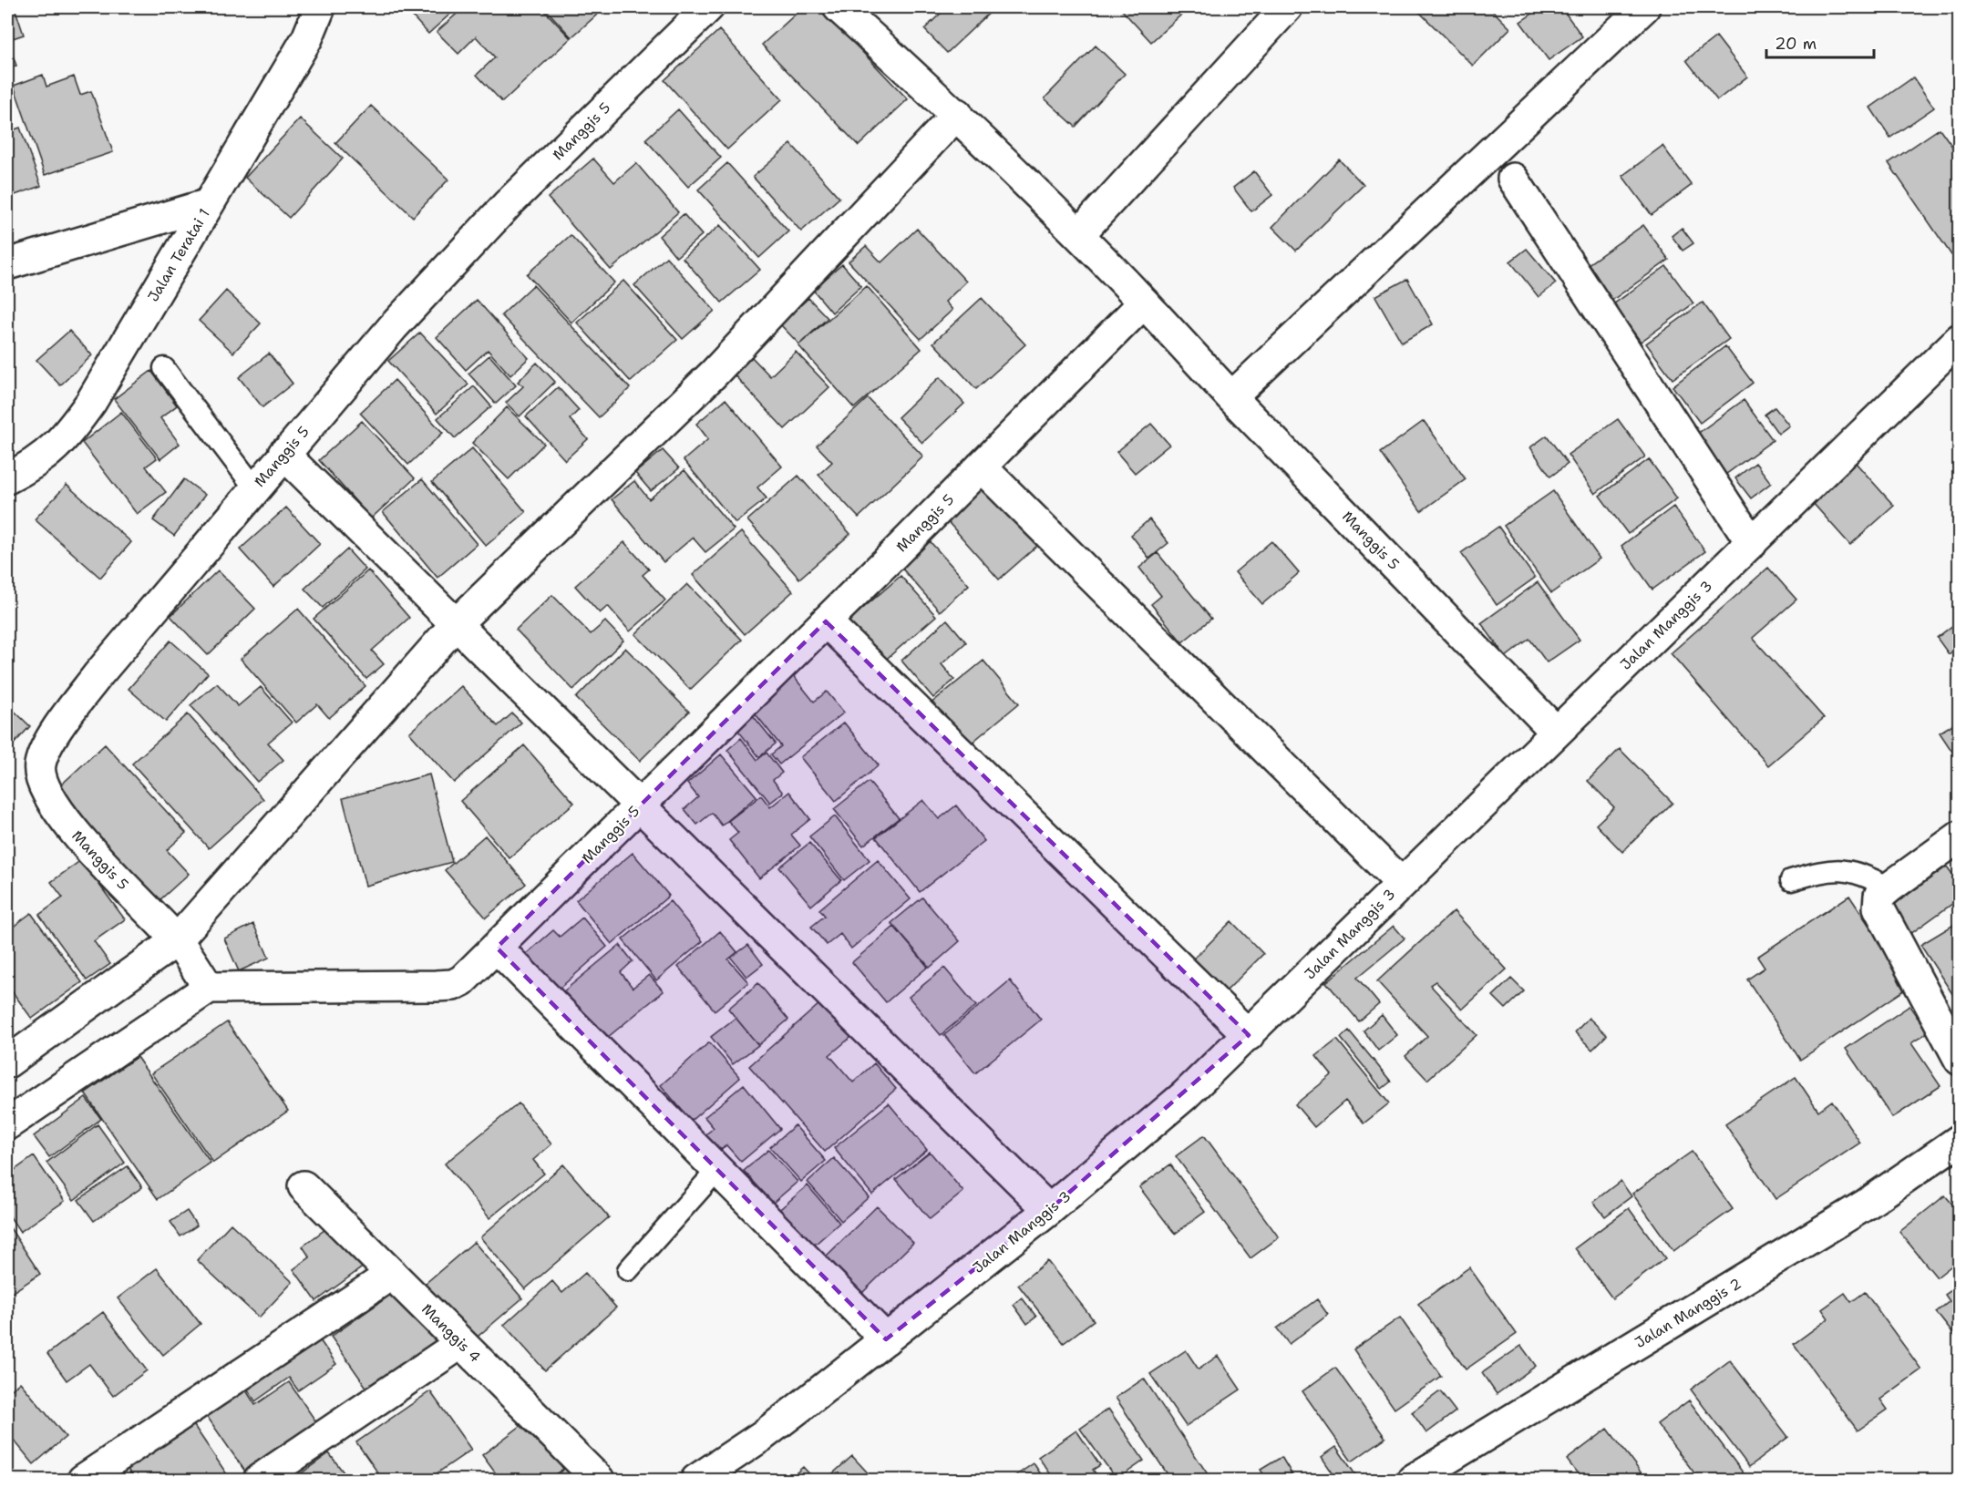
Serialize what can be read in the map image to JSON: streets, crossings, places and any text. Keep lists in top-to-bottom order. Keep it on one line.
{"streets":{"street":["Manggis 5","Jalan Teratai 1","Jalan Manggis 3","Jalan Manggis 2","Manggis 4"]},"crossings":[["Manggis 5","Jalan Manggis 3"]],"scale_bar":"20 m"}
